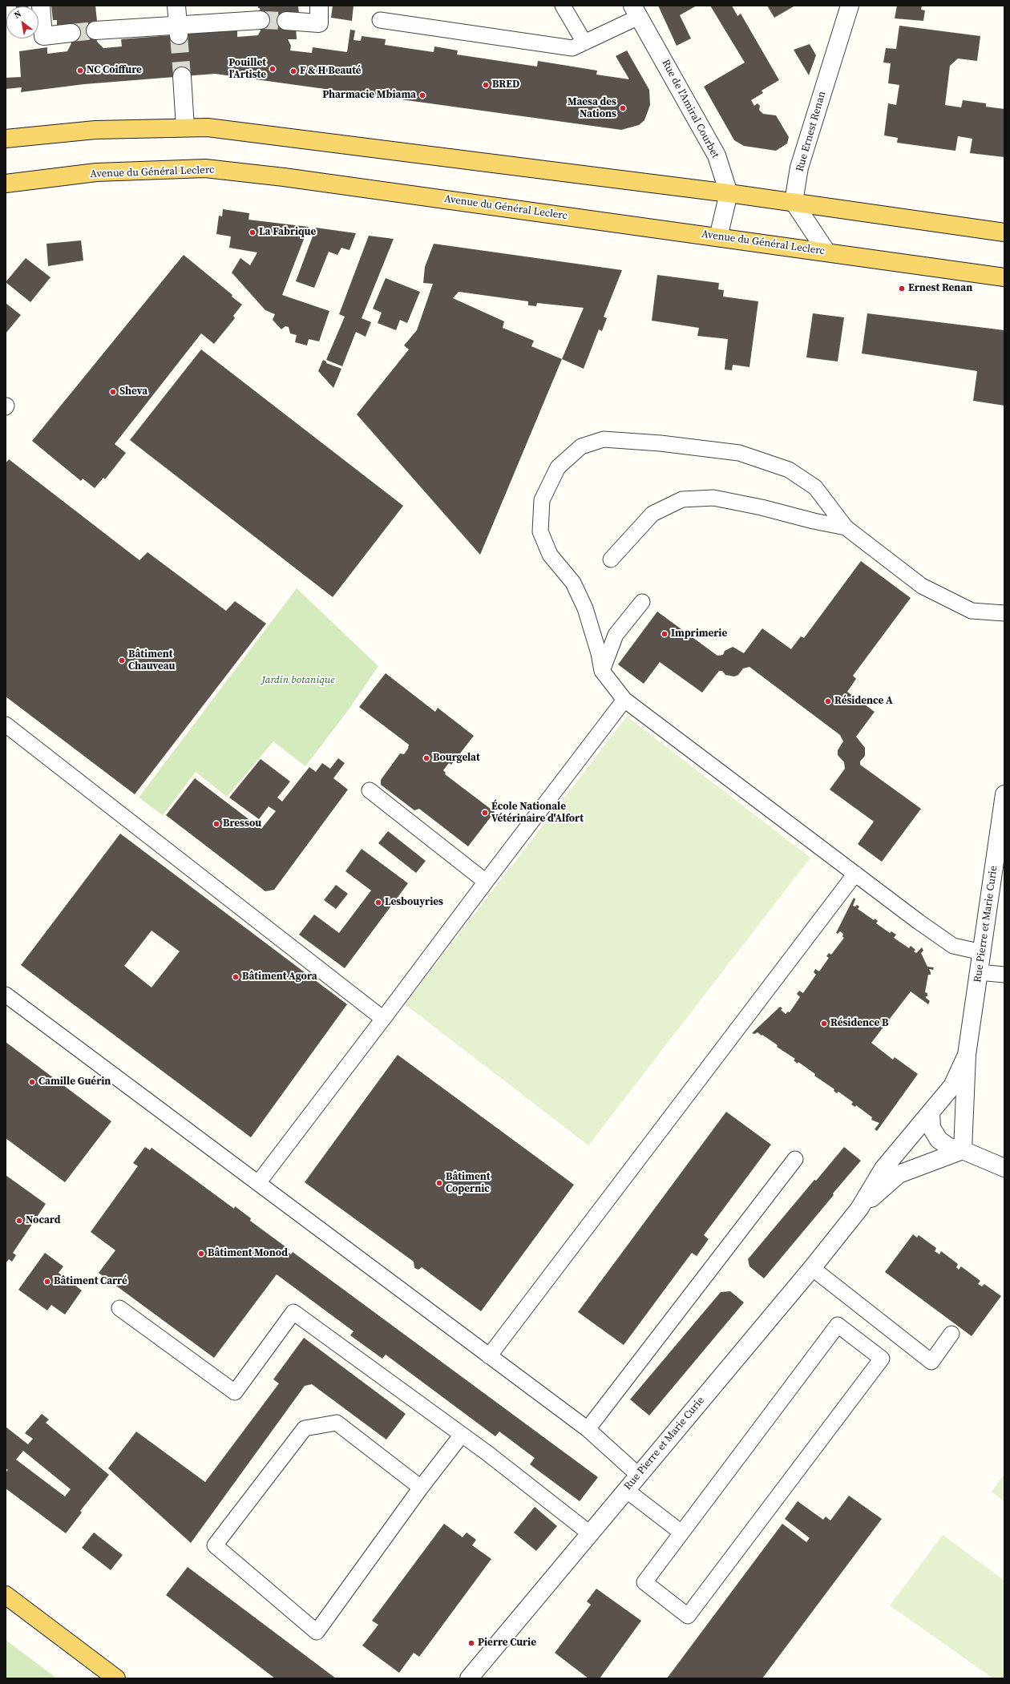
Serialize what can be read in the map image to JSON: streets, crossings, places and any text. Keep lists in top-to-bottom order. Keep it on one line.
{"streets":{"main road":["Avenue du Général Leclerc"],"street":["Rue de l'Amiral Courbet","Rue Ernest Renan","Rue Pierre et Marie Curie"]},"parks":["Jardin botanique"],"places":["Pouillet l’Artiste","NC Coiffure","F & H Beauté","BRED","Pharmacie Mbiama","Maesa des Nations","La Fabrique","Ernest Renan","Sheva","Imprimerie","Bâtiment Chauveau","Résidence A","Bourgelat","École Nationale Vétérinaire d'Alfort","Bressou","Lesbouyries","Bâtiment Agora","Résidence B","Camille Guérin","Bâtiment Copernic","Nocard","Bâtiment Monod","Bâtiment Carré","Pierre Curie"],"north":"top left"}
